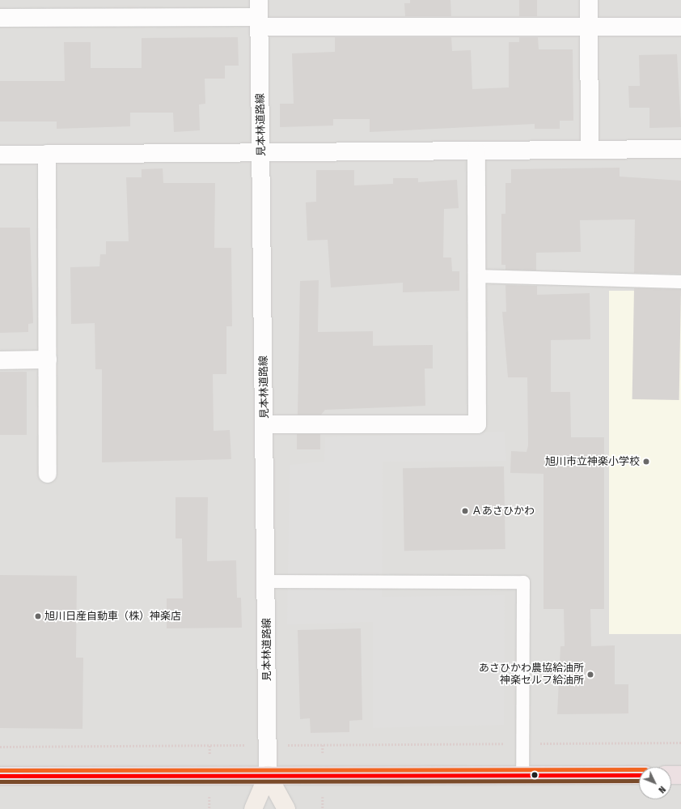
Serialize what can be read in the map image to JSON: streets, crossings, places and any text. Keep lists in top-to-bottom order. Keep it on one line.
{"streets":{"street":["見本林道路線"]},"places":["旭川市立神楽小学校","Ａあさひかわ","旭川日産自動車（株）神楽店","あさひかわ農協給油所 神楽セルフ給油所"],"north":"bottom right"}
